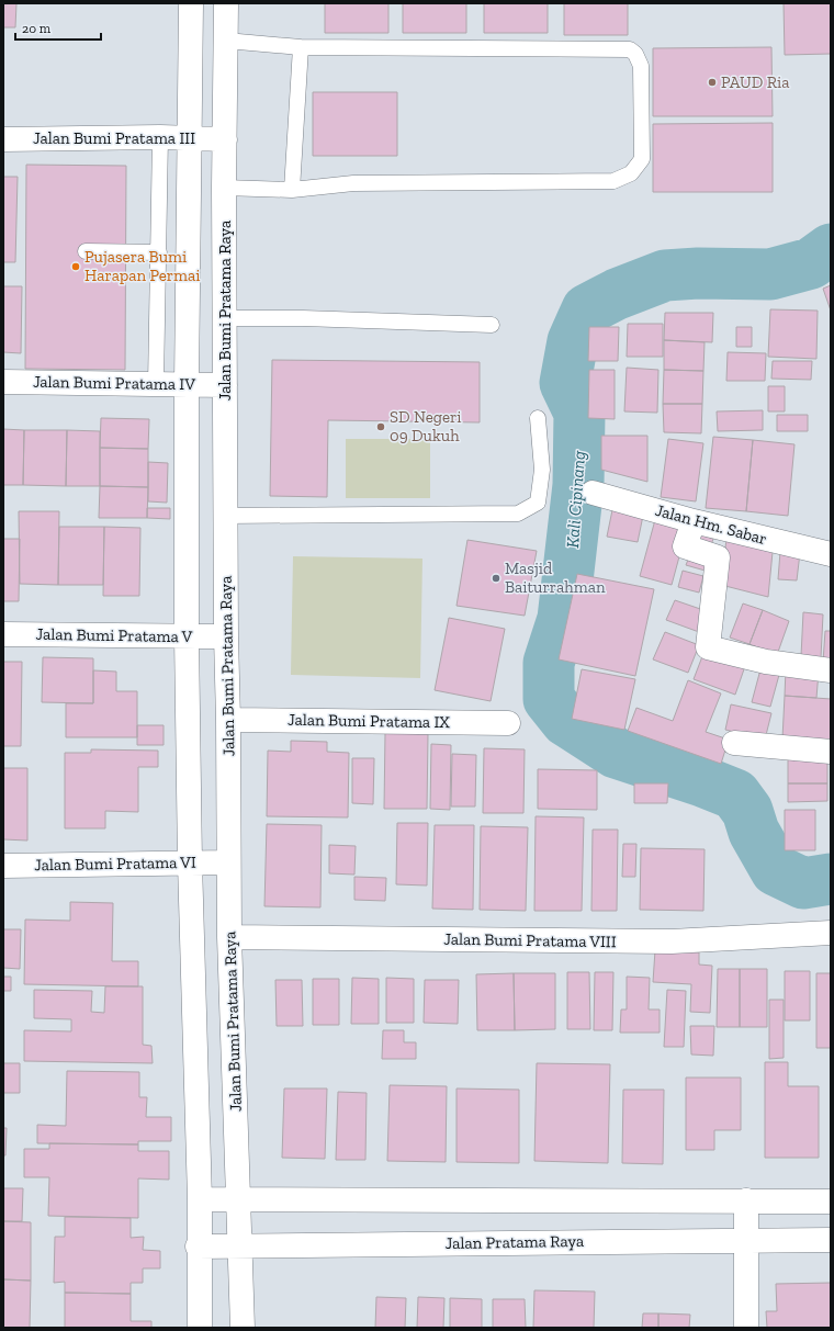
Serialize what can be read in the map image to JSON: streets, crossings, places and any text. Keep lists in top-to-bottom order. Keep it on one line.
{"streets":{"street":["Jalan Bumi Pratama III","Jalan Bumi Pratama Raya","Jalan Bumi Pratama IV","Jalan Hm. Sabar","Jalan Bumi Pratama V","Jalan Bumi Pratama IX","Jalan Bumi Pratama VI","Jalan Bumi Pratama VIII","Jalan Pratama Raya"]},"crossings":[["Jalan Bumi Pratama III","Jalan Bumi Pratama Raya"],["Jalan Bumi Pratama Raya","Jalan Bumi Pratama IV"],["Jalan Bumi Pratama Raya","Jalan Bumi Pratama V"],["Jalan Bumi Pratama Raya","Jalan Bumi Pratama IX"],["Jalan Bumi Pratama Raya","Jalan Bumi Pratama VI"],["Jalan Bumi Pratama Raya","Jalan Bumi Pratama VIII"],["Jalan Bumi Pratama Raya","Jalan Pratama Raya"]],"water":["Kali Cipinang"],"places":["PAUD Ria","Pujasera Bumi Harapan Permai","SD Negeri 09 Dukuh","Masjid Baiturrahman"],"scale_bar":"20 m"}
